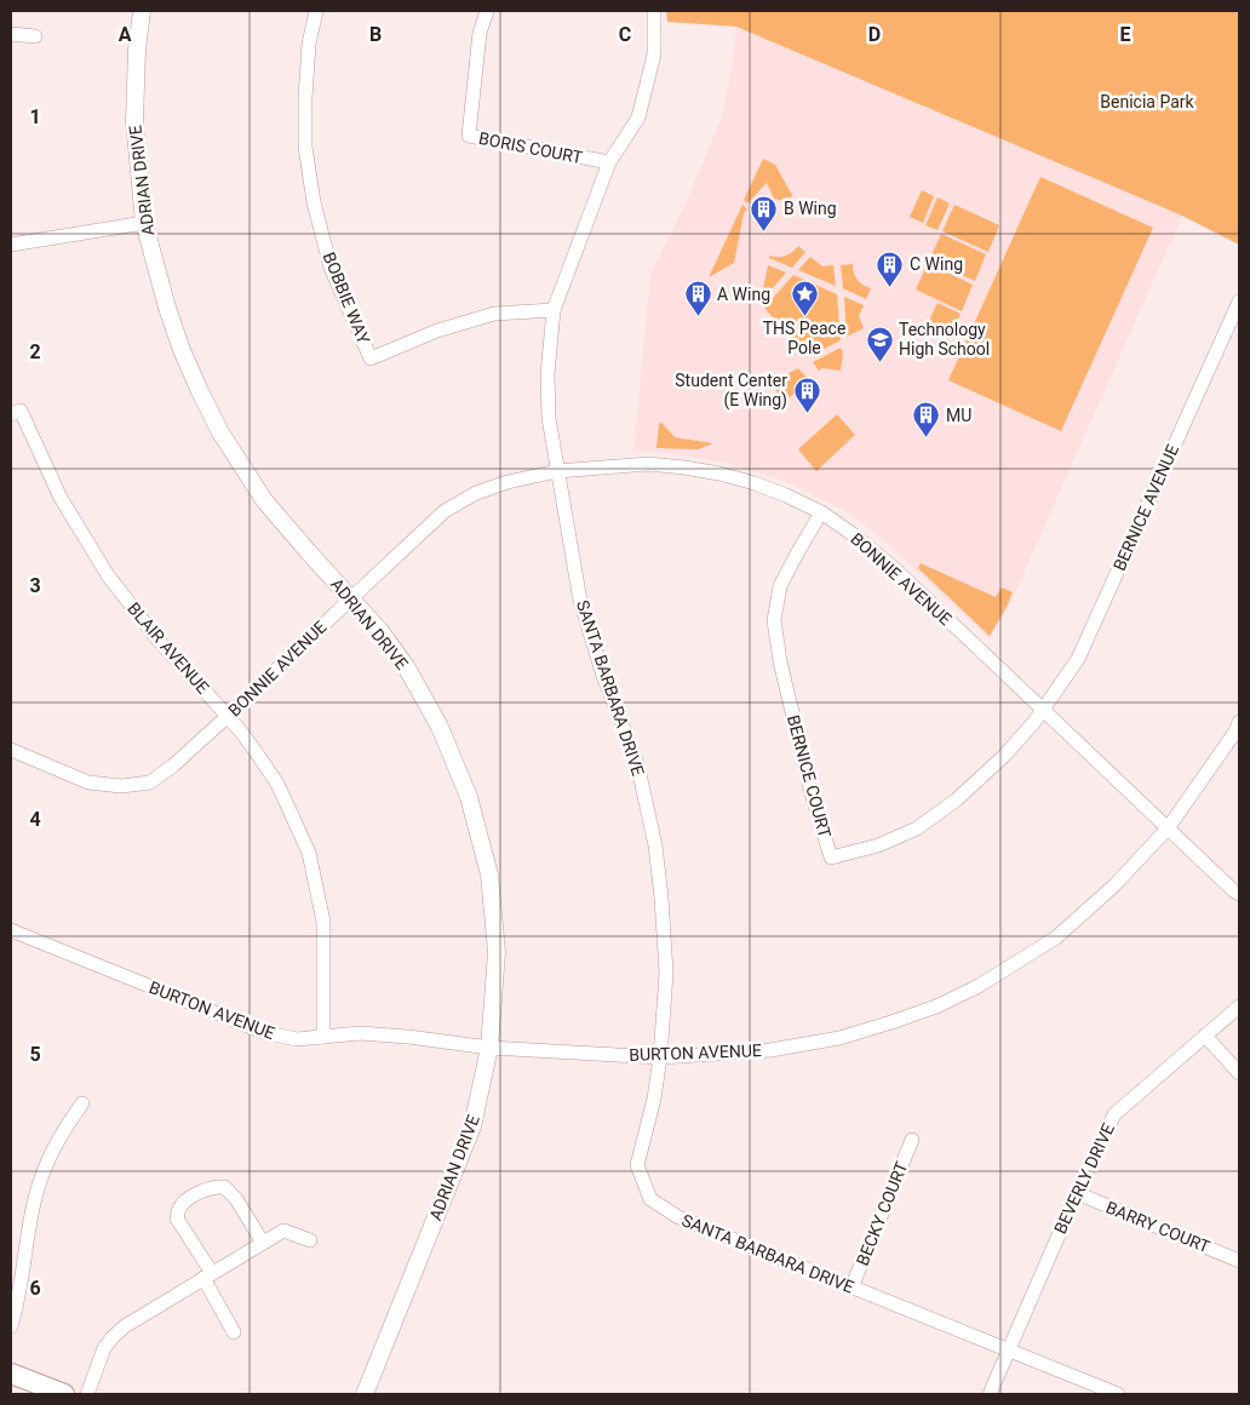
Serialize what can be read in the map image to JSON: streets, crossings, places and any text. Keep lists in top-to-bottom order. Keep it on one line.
{"streets":{"street":["BORIS COURT","ADRIAN DRIVE","BOBBIE WAY","BERNICE AVENUE","BONNIE AVENUE","BLAIR AVENUE","SANTA BARBARA DRIVE","BERNICE COURT","BURTON AVENUE","BEVERLY DRIVE","BECKY COURT","BARRY COURT"]},"crossings":[["BORIS COURT","SANTA BARBARA DRIVE"],["ADRIAN DRIVE","BONNIE AVENUE"],["ADRIAN DRIVE","BURTON AVENUE"],["BOBBIE WAY","SANTA BARBARA DRIVE"],["BERNICE AVENUE","BONNIE AVENUE"],["BERNICE AVENUE","BERNICE COURT"],["BONNIE AVENUE","BLAIR AVENUE"],["BONNIE AVENUE","SANTA BARBARA DRIVE"],["BONNIE AVENUE","BERNICE COURT"],["BONNIE AVENUE","BURTON AVENUE"],["BLAIR AVENUE","BURTON AVENUE"],["SANTA BARBARA DRIVE","BURTON AVENUE"],["SANTA BARBARA DRIVE","BEVERLY DRIVE"],["SANTA BARBARA DRIVE","BECKY COURT"],["BEVERLY DRIVE","BARRY COURT"]],"parks":["Benicia Park"],"places":{"building":["B Wing","C Wing","A Wing","Student Center (E Wing)","MU"],"place":["THS Peace Pole"],"school or university":["Technology High School"]},"grid":{"columns":["A","B","C","D","E"],"rows":["1","2","3","4","5","6"]}}
